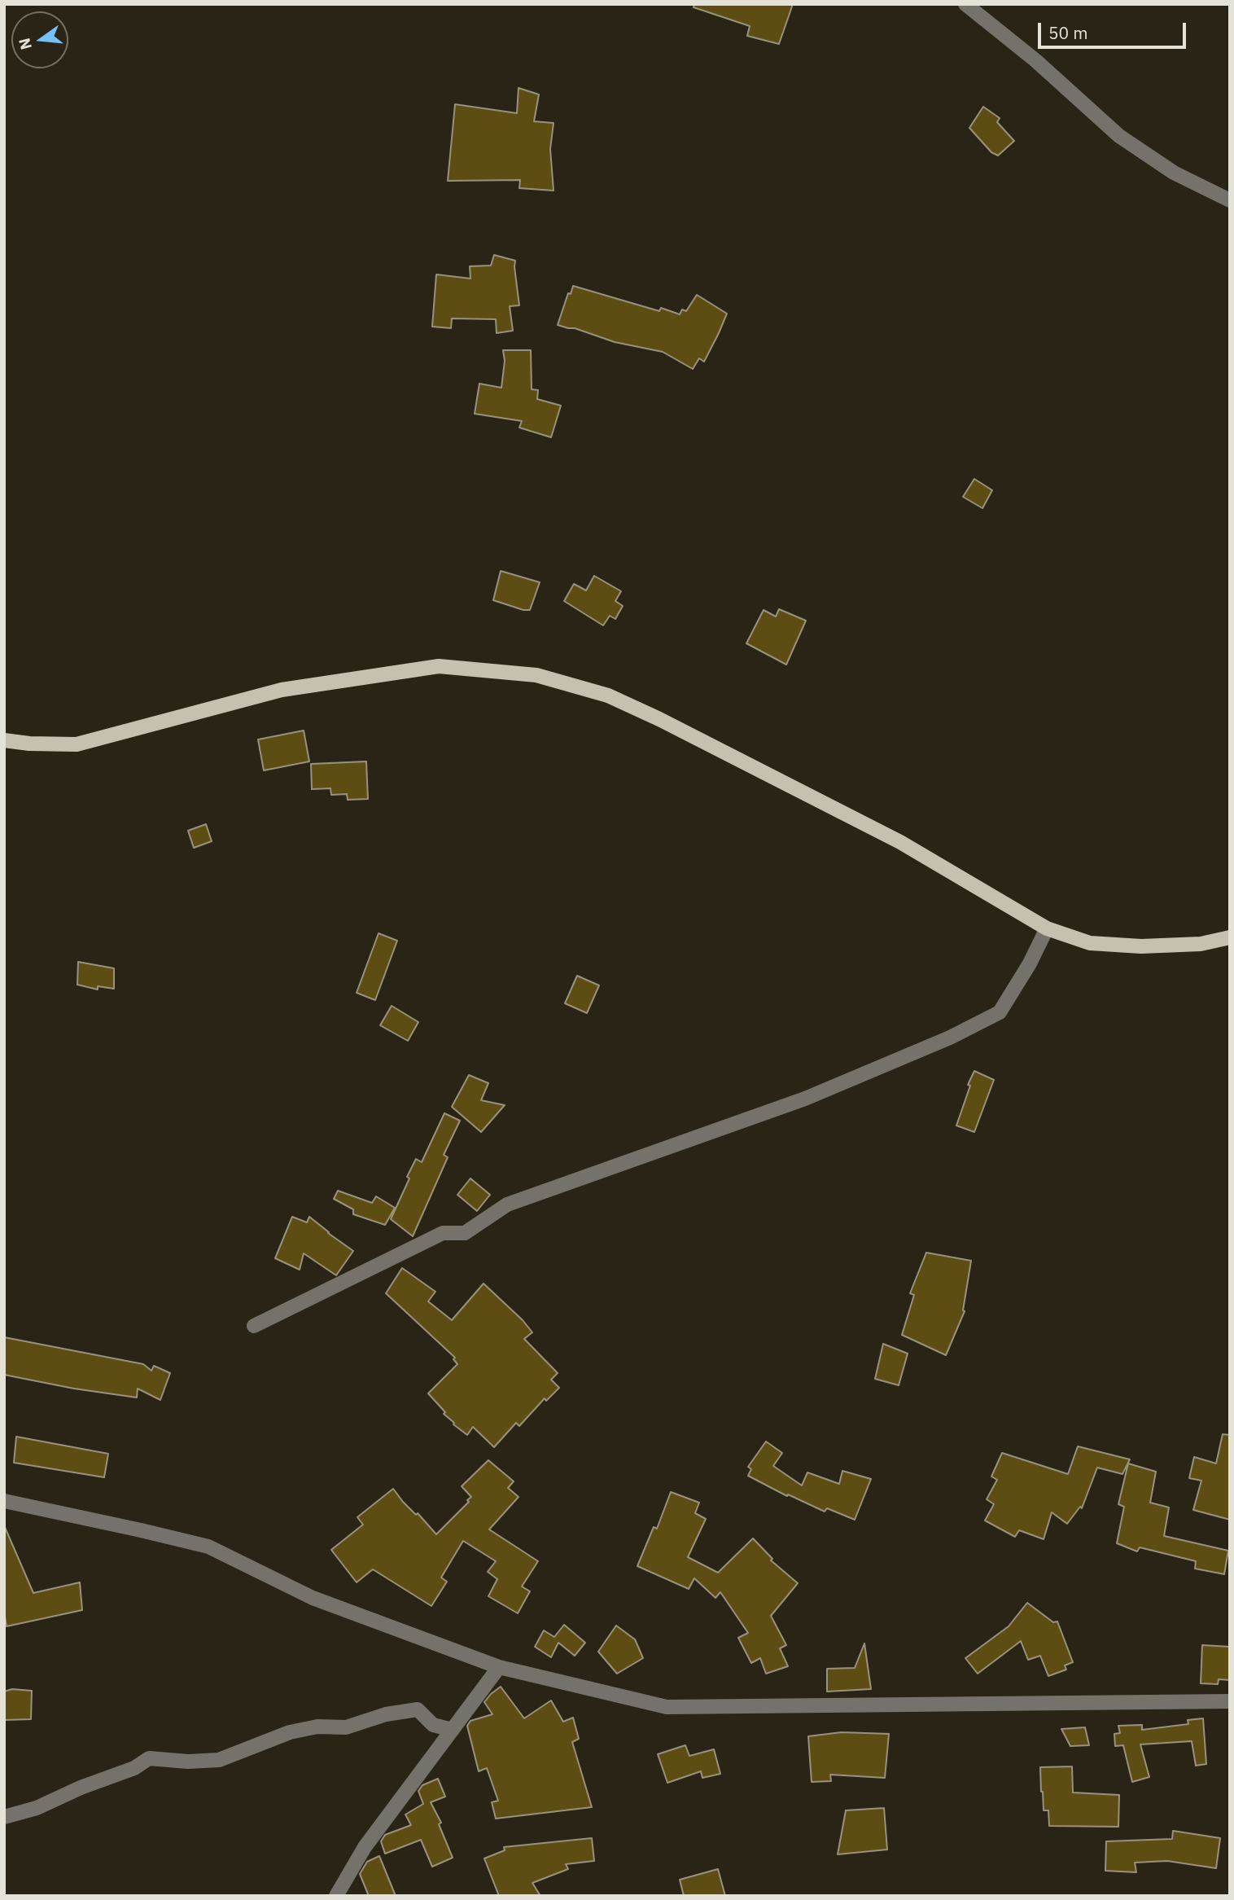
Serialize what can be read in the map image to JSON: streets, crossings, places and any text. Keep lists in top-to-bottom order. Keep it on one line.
{"scale_bar":"50 m","north":"left"}
